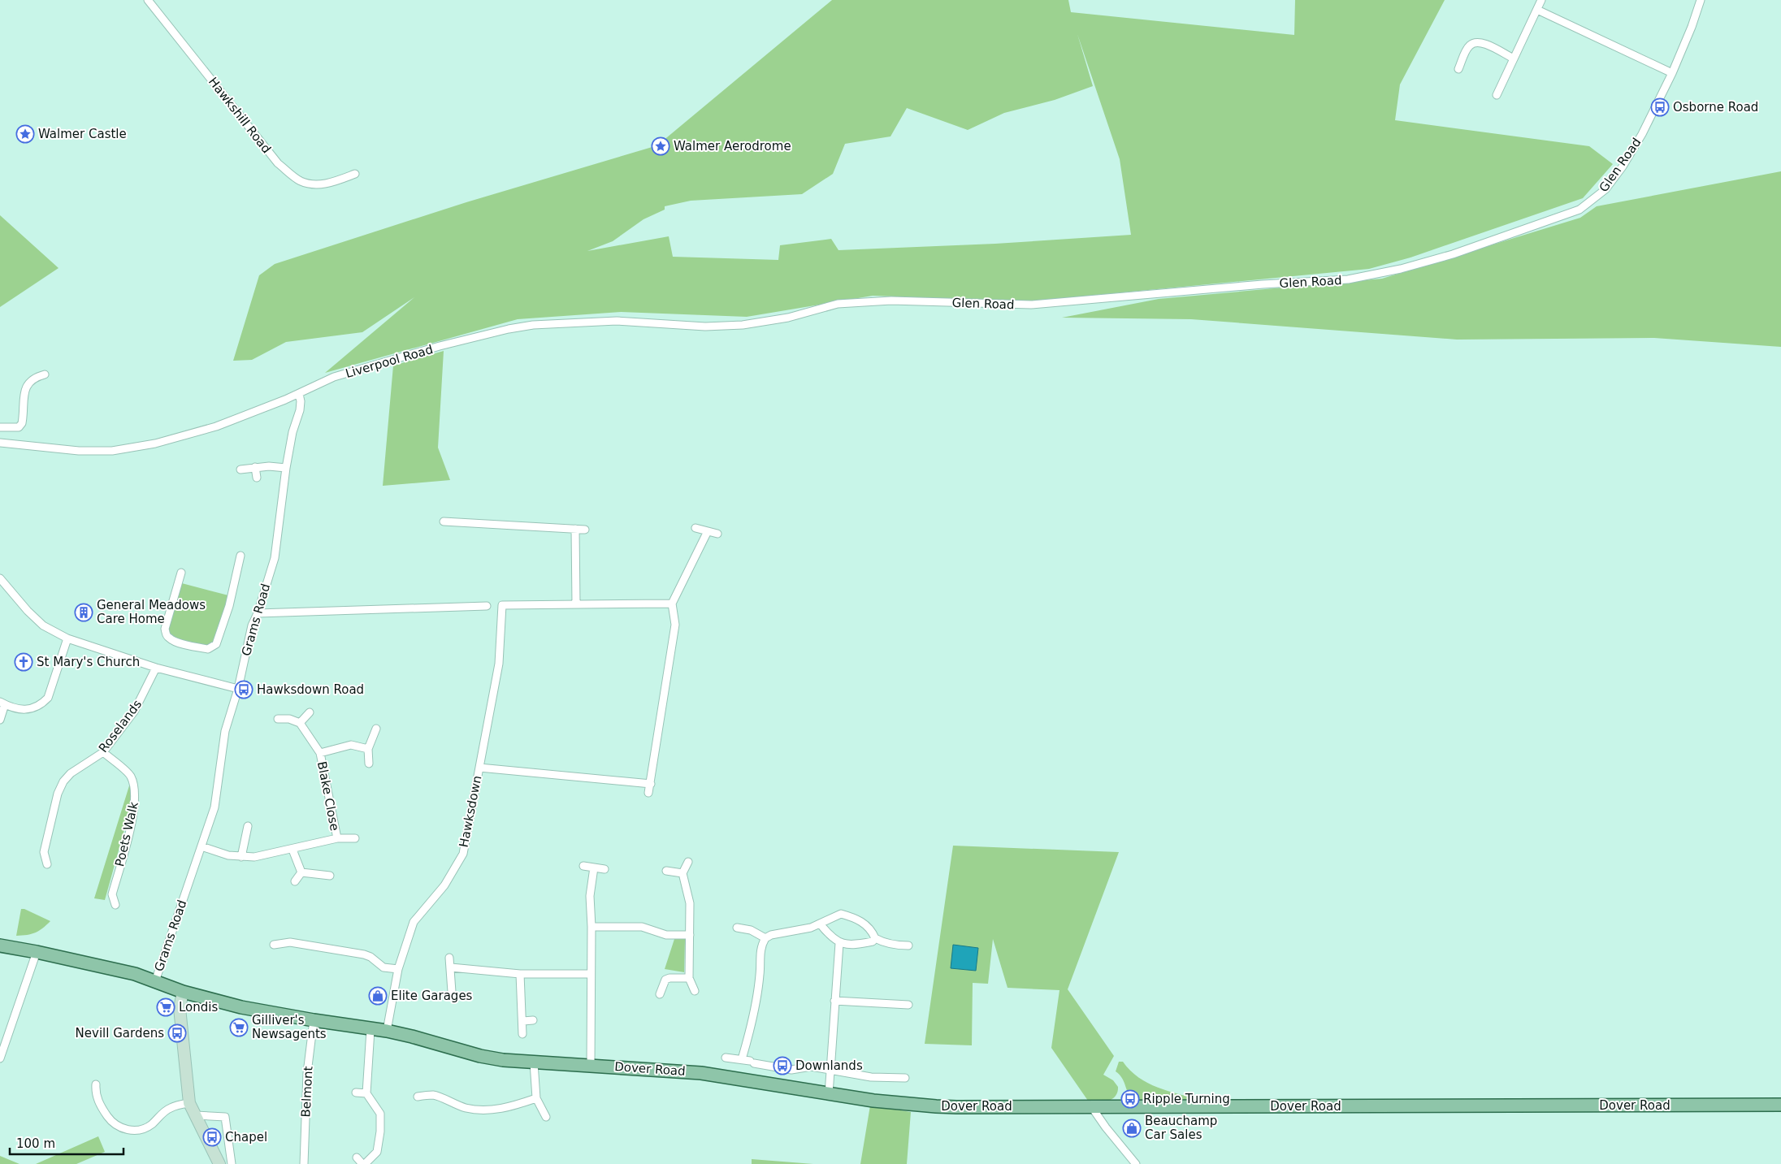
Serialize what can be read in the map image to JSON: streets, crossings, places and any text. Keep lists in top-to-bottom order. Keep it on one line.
{"streets":{"main road":["Dover Road"],"street":["Hawkshill Road","Glen Road","Liverpool Road","Grams Road","Roselands","Blake Close","Hawksdown","Poets Walk","Belmont"]},"crossings":[["Glen Road","Liverpool Road"],["Liverpool Road","Grams Road"],["Grams Road","Blake Close"],["Grams Road","Dover Road"],["Roselands","Poets Walk"],["Hawksdown","Dover Road"],["Dover Road","Belmont"]],"places":{"bus stop":["Osborne Road","Hawksdown Road","Nevill Gardens","Downlands","Ripple Turning","Chapel"],"place":["Walmer Castle","Walmer Aerodrome"],"building":["General Meadows Care Home"],"church":["St Mary's Church"],"shop":["Elite Garages","Beauchamp Car Sales"],"supermarket":["Londis","Gilliver's Newsagents"]},"scale_bar":"100 m"}
